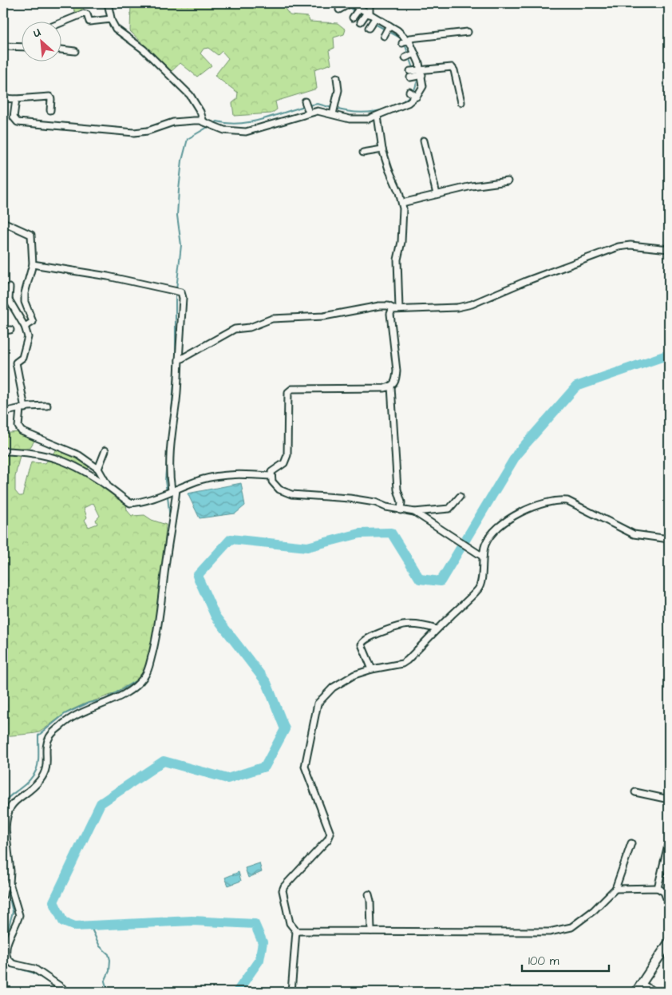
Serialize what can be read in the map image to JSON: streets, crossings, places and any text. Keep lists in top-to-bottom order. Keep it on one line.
{"scale_bar":"100 m","north":"top left"}
